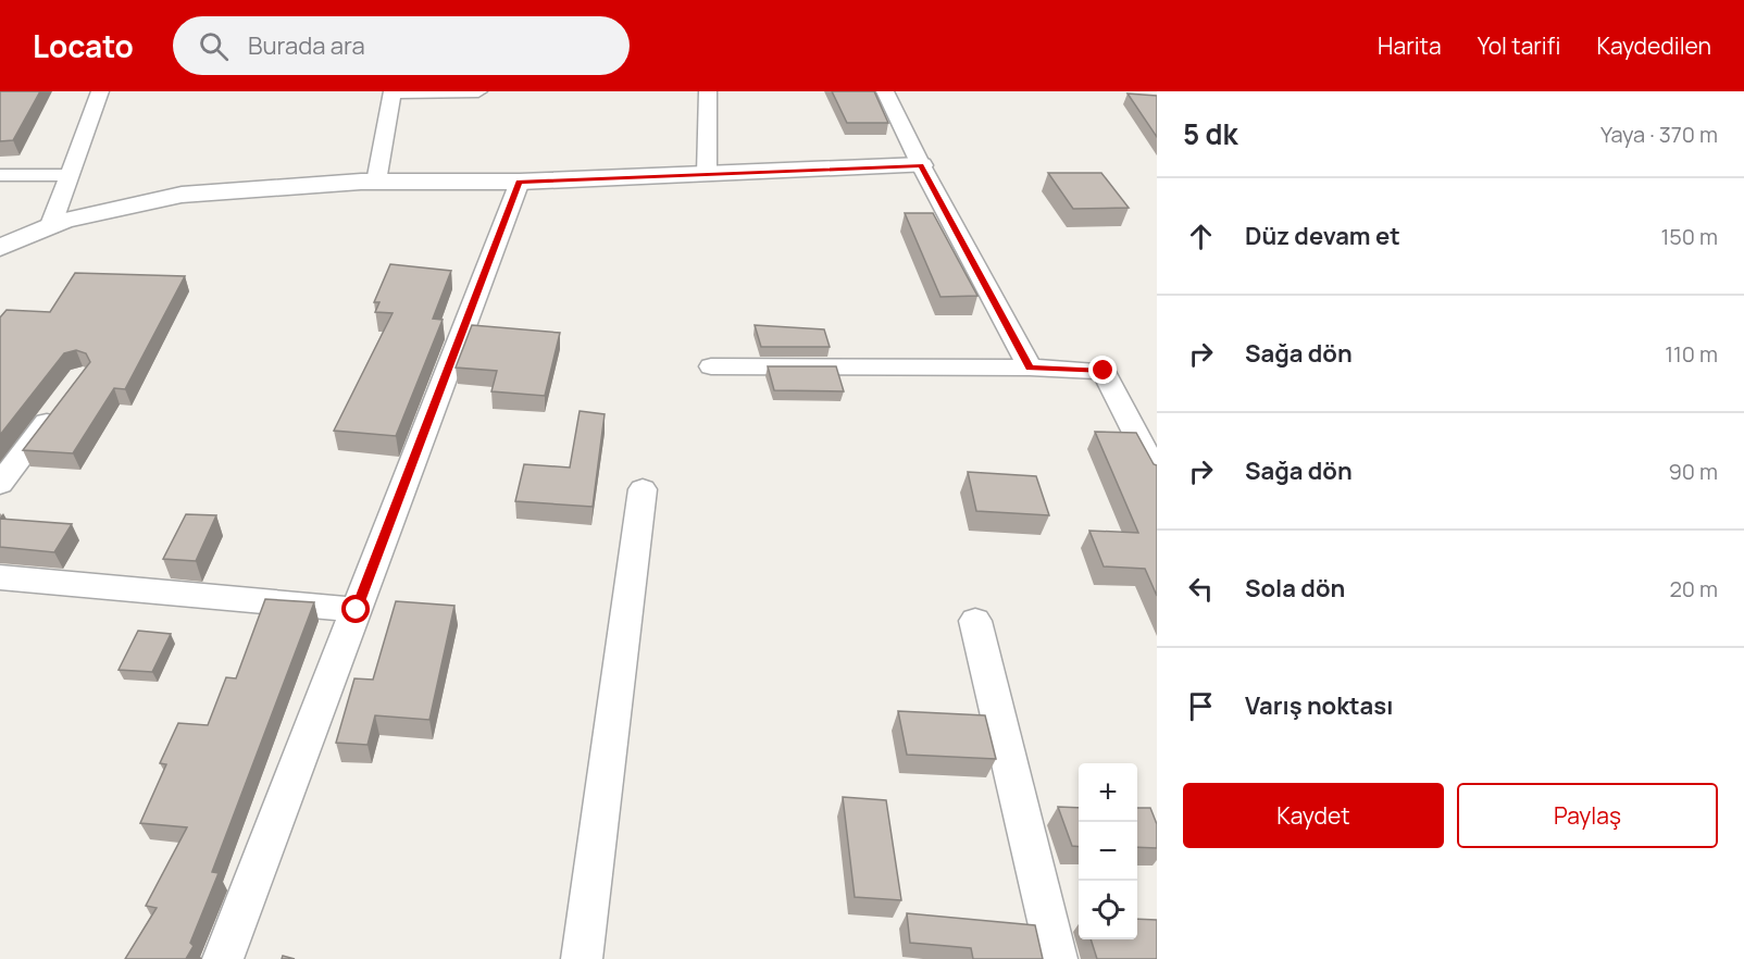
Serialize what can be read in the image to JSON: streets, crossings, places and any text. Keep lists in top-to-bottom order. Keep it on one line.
{"page":{"header":"Locato","search":"Burada ara","nav":["Harita","Yol tarifi","Kaydedilen"],"heading":["5 dk","Yaya · 370 m"],"list":[["Düz devam et","150 m"],["Sağa dön","110 m"],["Sağa dön","90 m"],["Sola dön","20 m"],"Varış noktası"],"map_buttons":["+","−"],"buttons":["Kaydet","Paylaş"]}}
